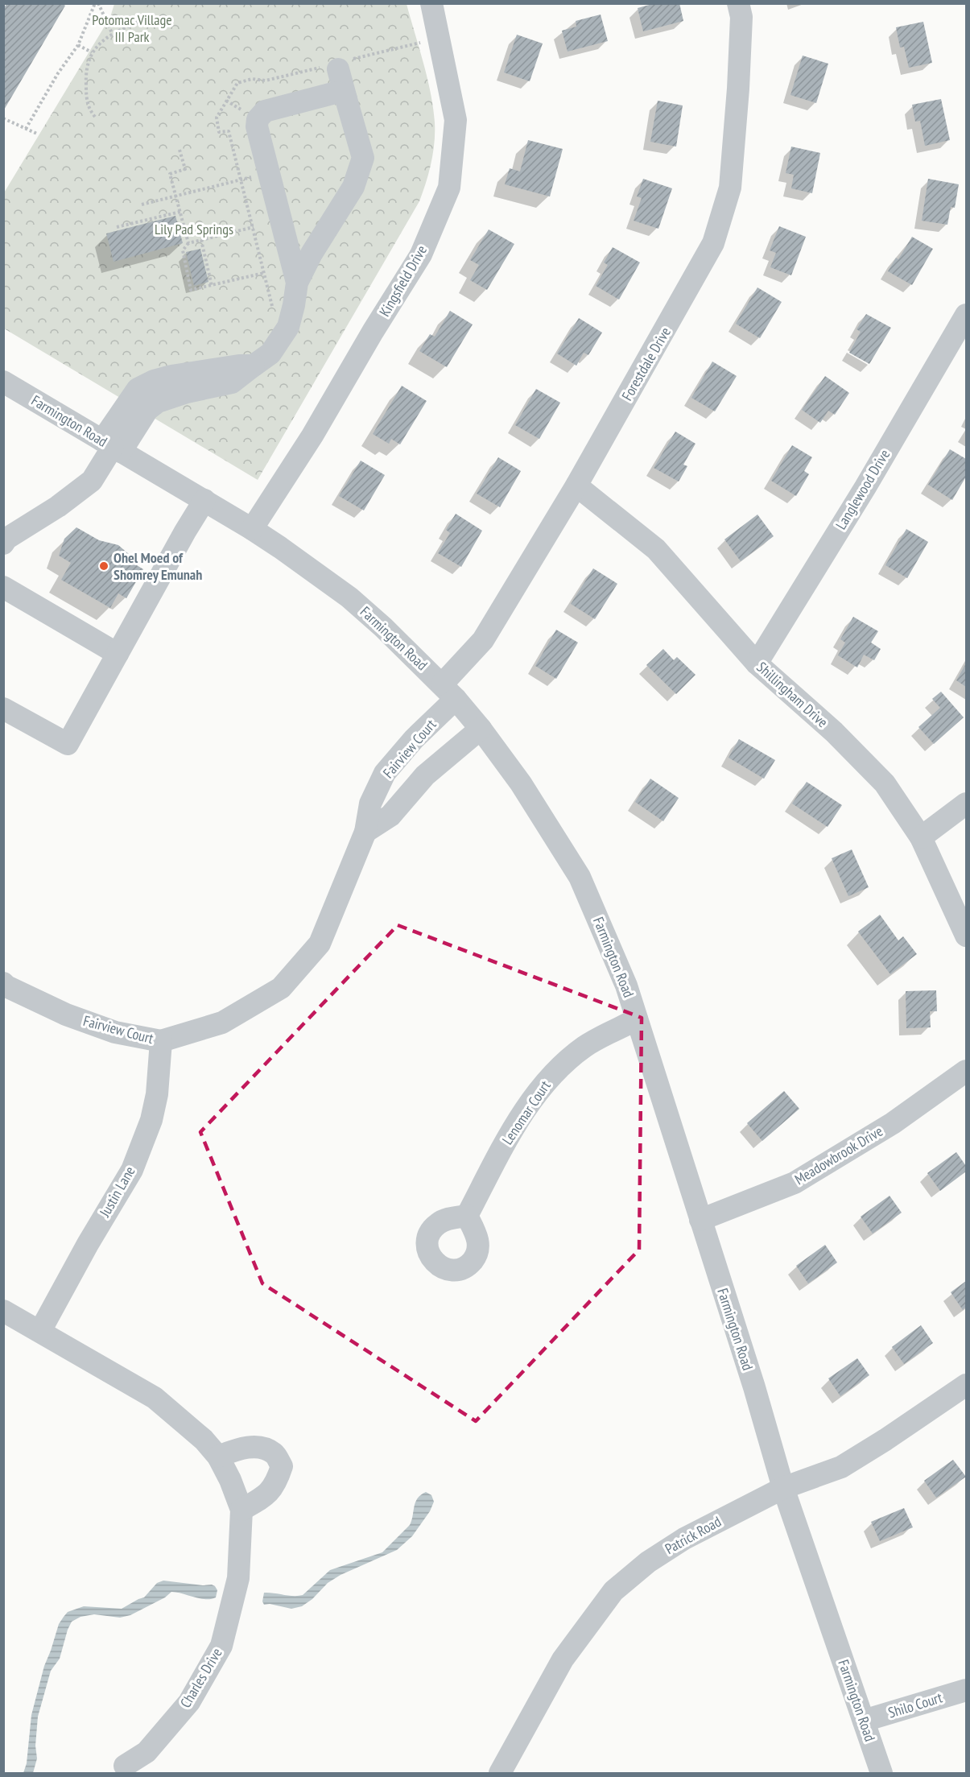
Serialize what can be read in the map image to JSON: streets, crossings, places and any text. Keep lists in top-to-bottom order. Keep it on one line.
{"streets":{"street":["Kingsfield Drive","Forestdale Drive","Farmington Road","Langlewood Drive","Shillingham Drive","Fairview Court","Lenomar Court","Meadowbrook Drive","Justin Lane","Patrick Road","Charles Drive","Shilo Court"]},"crossings":[["Kingsfield Drive","Farmington Road"],["Forestdale Drive","Farmington Road"],["Forestdale Drive","Shillingham Drive"],["Forestdale Drive","Fairview Court"],["Farmington Road","Fairview Court"],["Farmington Road","Lenomar Court"],["Farmington Road","Meadowbrook Drive"],["Farmington Road","Patrick Road"],["Farmington Road","Shilo Court"],["Langlewood Drive","Shillingham Drive"],["Fairview Court","Justin Lane"],["Justin Lane","Charles Drive"]],"parks":["Potomac Village III Park","Lily Pad Springs"],"places":["Ohel Moed of Shomrey Emunah"]}
